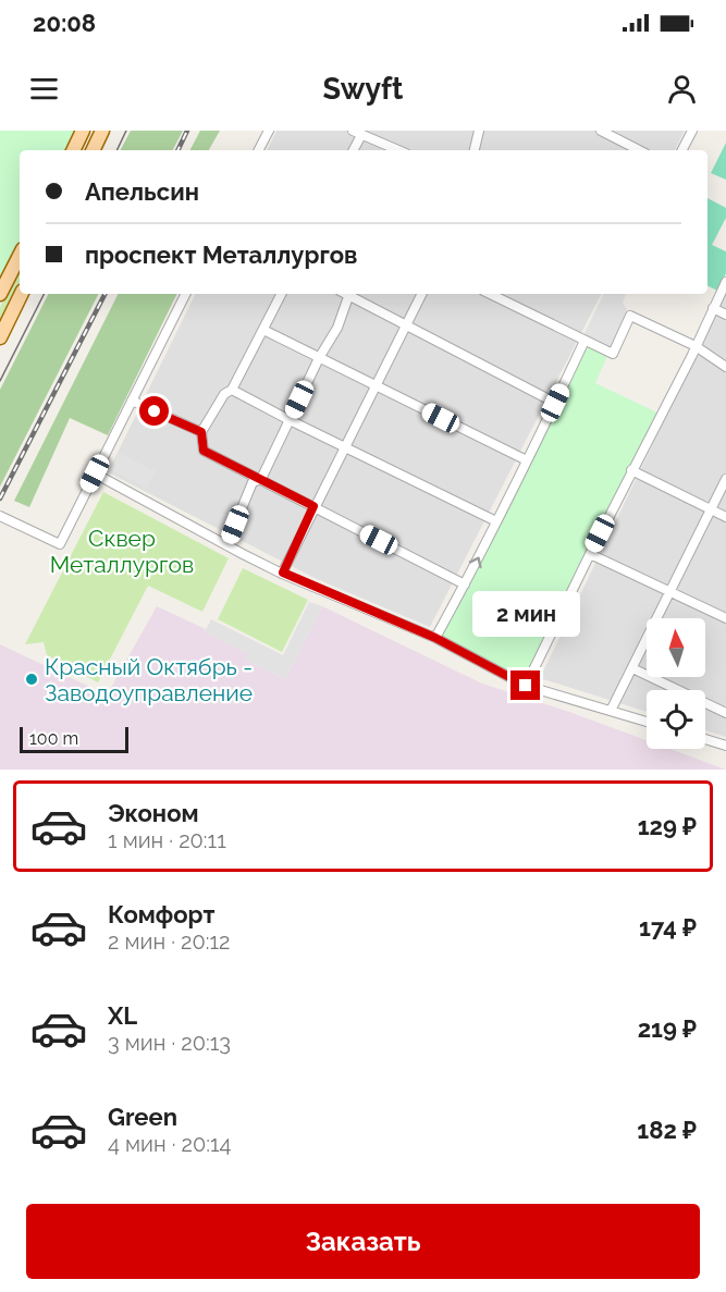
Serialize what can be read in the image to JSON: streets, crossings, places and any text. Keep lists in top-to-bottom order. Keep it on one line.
{"parks":["Сквер Металлургов"],"places":["Красный Октябрь - Заводоуправление"],"scale_bar":"100 m","north":"top","page":{"status":"20:08","header":"Swyft","banner":["Апельсин","проспект Металлургов"],"bubble":"2 мин","scale":"100 m","list":[{"name":"Эконом","note":"1 мин · 20:11","value":"129 ₽"},{"name":"Комфорт","note":"2 мин · 20:12","value":"174 ₽"},{"name":"XL","note":"3 мин · 20:13","value":"219 ₽"},{"name":"Green","note":"4 мин · 20:14","value":"182 ₽"}],"buttons":"Заказать"}}
